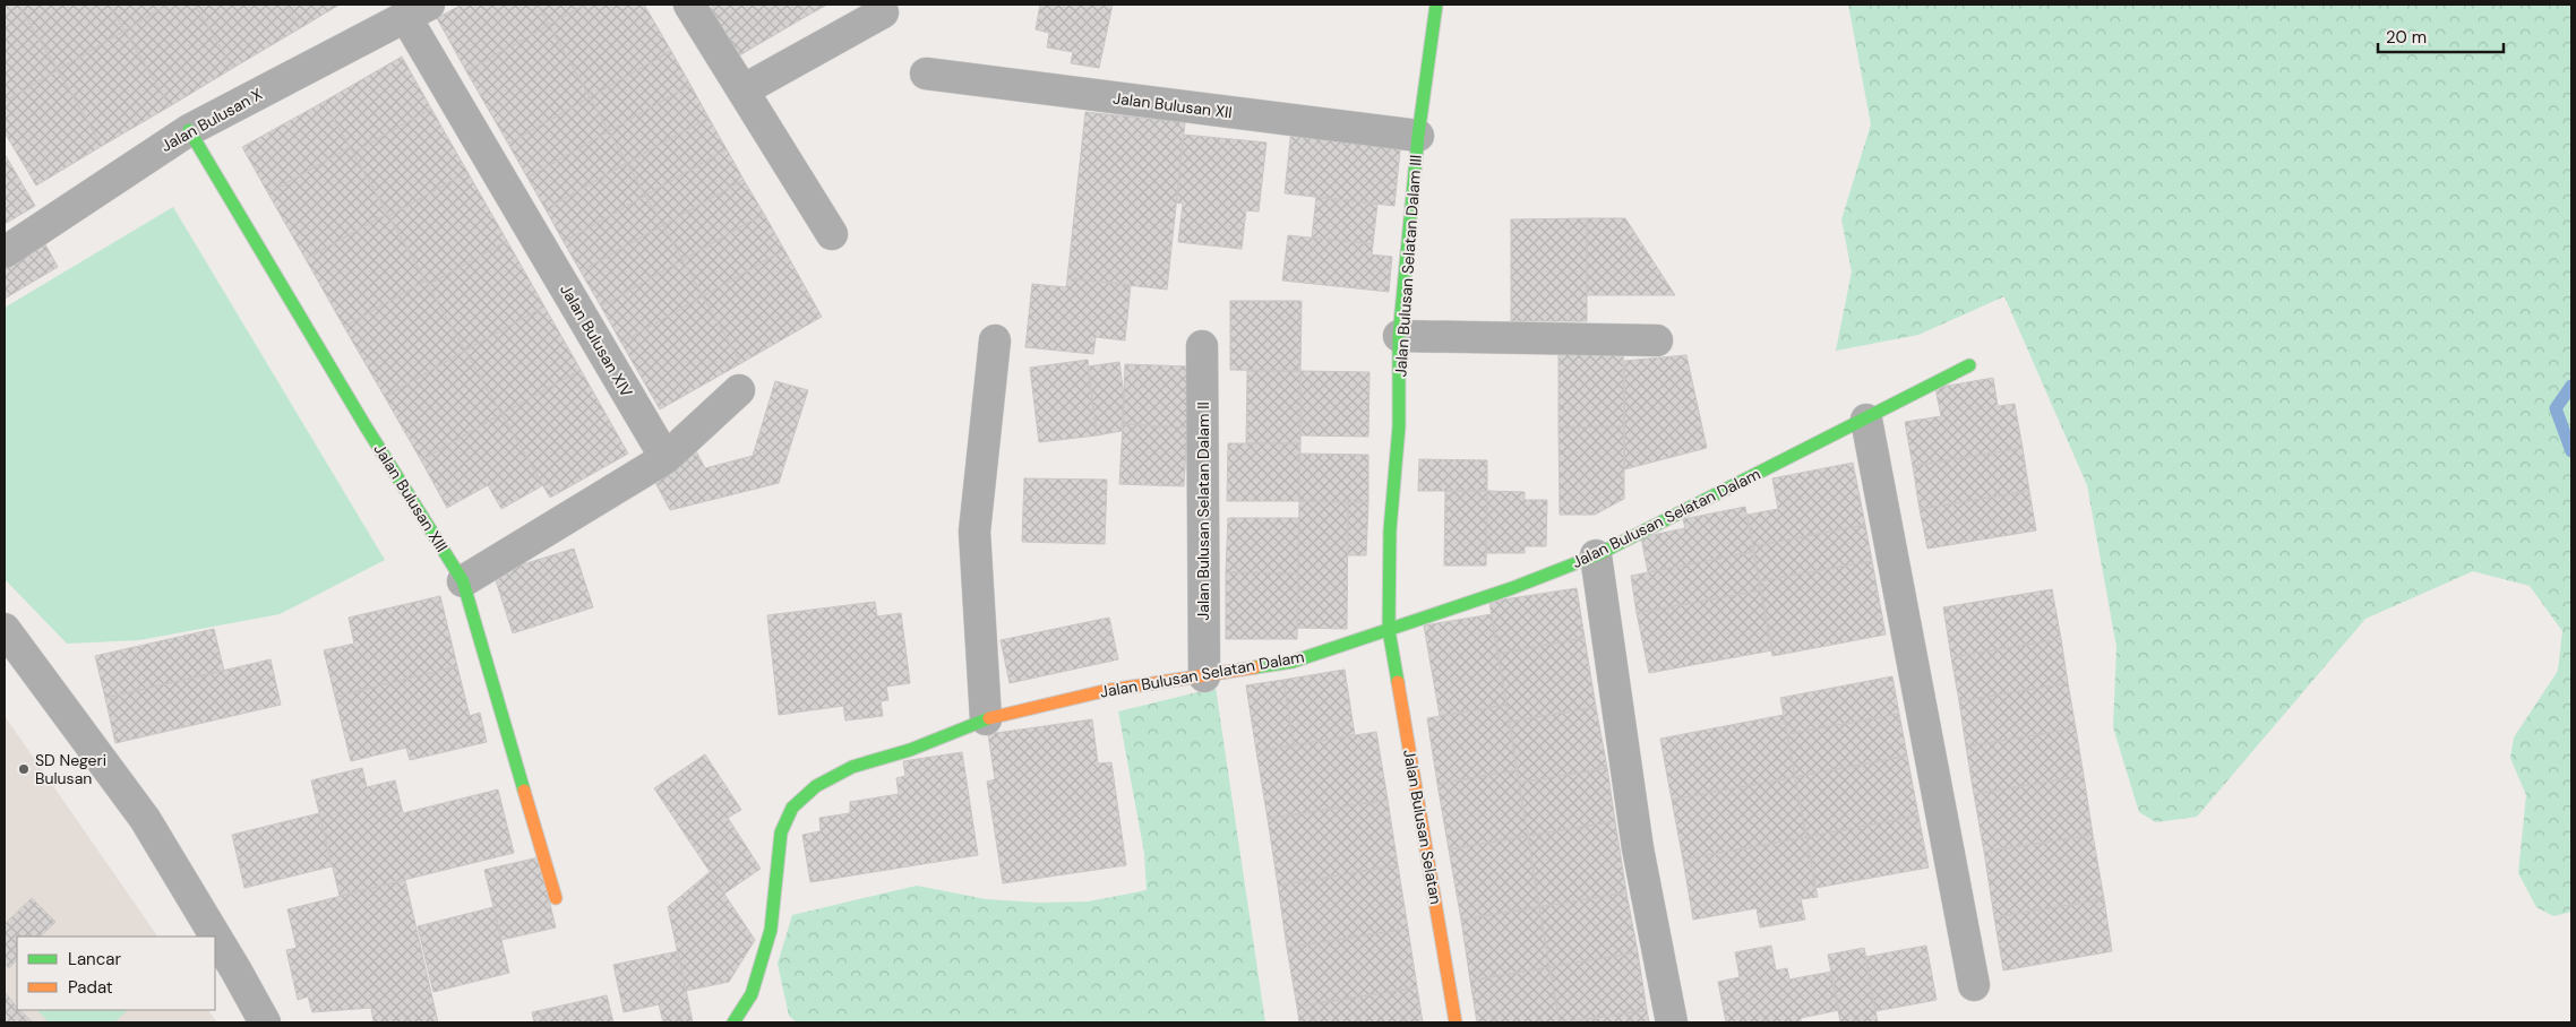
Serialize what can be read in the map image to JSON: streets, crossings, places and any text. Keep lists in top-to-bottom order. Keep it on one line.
{"streets":{"street":["Jalan Bulusan XII","Jalan Bulusan X","Jalan Bulusan Selatan Dalam III","Jalan Bulusan XIV","Jalan Bulusan XIII","Jalan Bulusan Selatan Dalam II","Jalan Bulusan Selatan Dalam","Jalan Bulusan Selatan"]},"crossings":[["Jalan Bulusan XII","Jalan Bulusan Selatan Dalam III"],["Jalan Bulusan X","Jalan Bulusan XIV"],["Jalan Bulusan X","Jalan Bulusan XIII"],["Jalan Bulusan Selatan Dalam III","Jalan Bulusan Selatan Dalam"],["Jalan Bulusan Selatan Dalam III","Jalan Bulusan Selatan"],["Jalan Bulusan Selatan Dalam II","Jalan Bulusan Selatan Dalam"],["Jalan Bulusan Selatan Dalam","Jalan Bulusan Selatan"]],"places":["SD Negeri Bulusan"],"legend":["Lancar","Padat"],"scale_bar":"20 m"}
